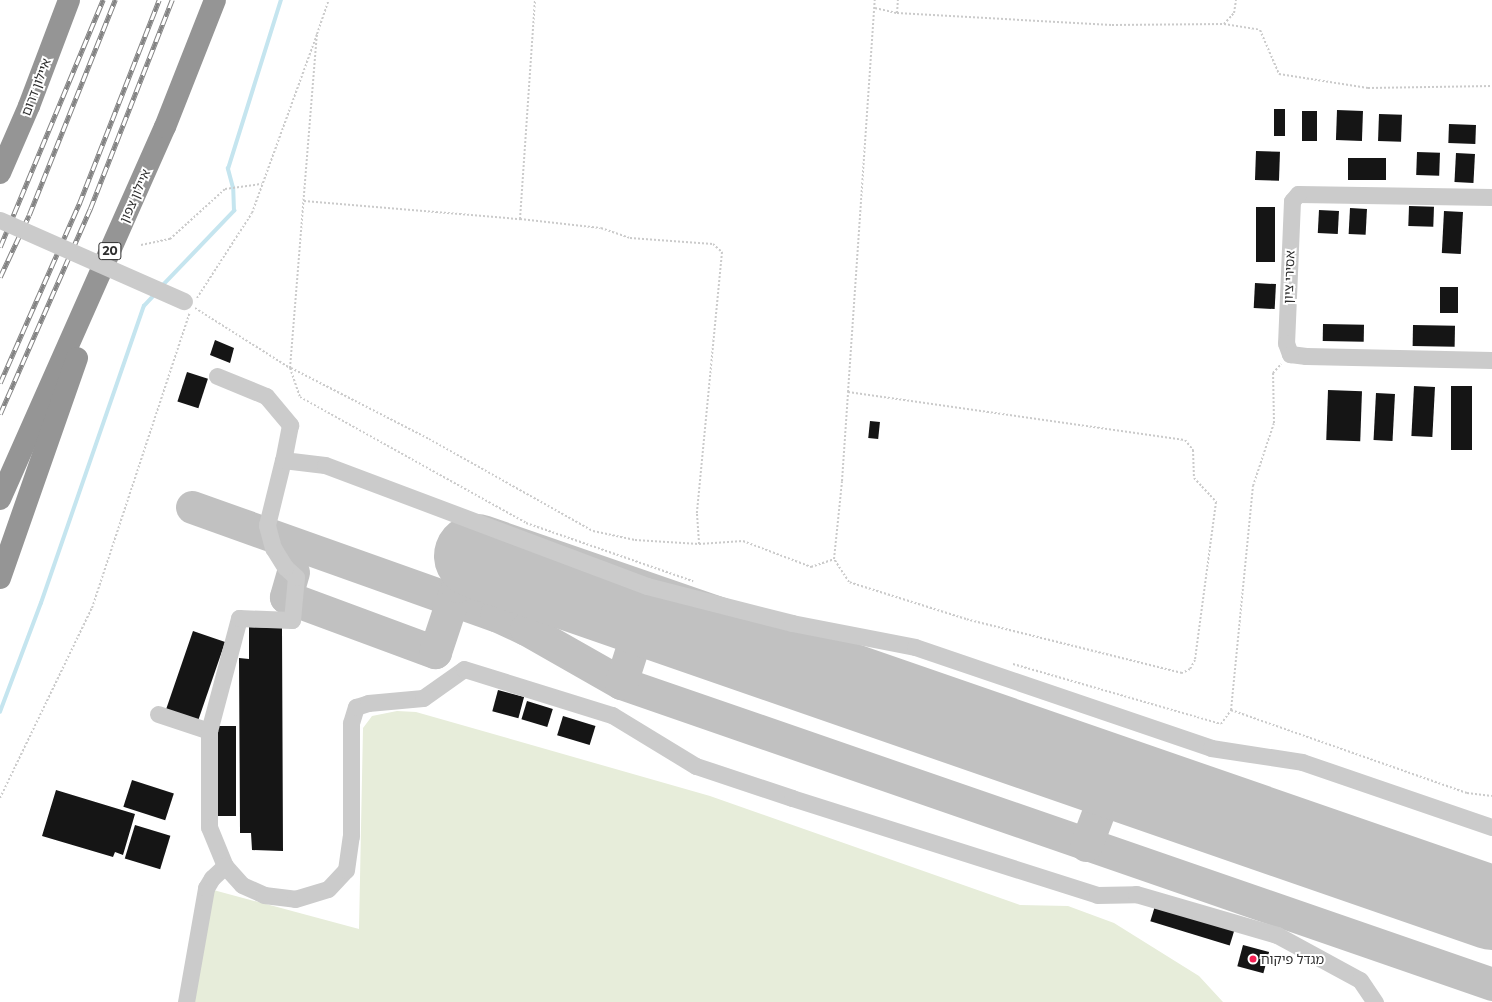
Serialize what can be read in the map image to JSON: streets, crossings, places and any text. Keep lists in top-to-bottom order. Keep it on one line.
{"streets":{"highway":["איילון דרום","איילון צפון","20"],"street":["אסירי ציון"]},"places":["מגדל פיקוח"]}
